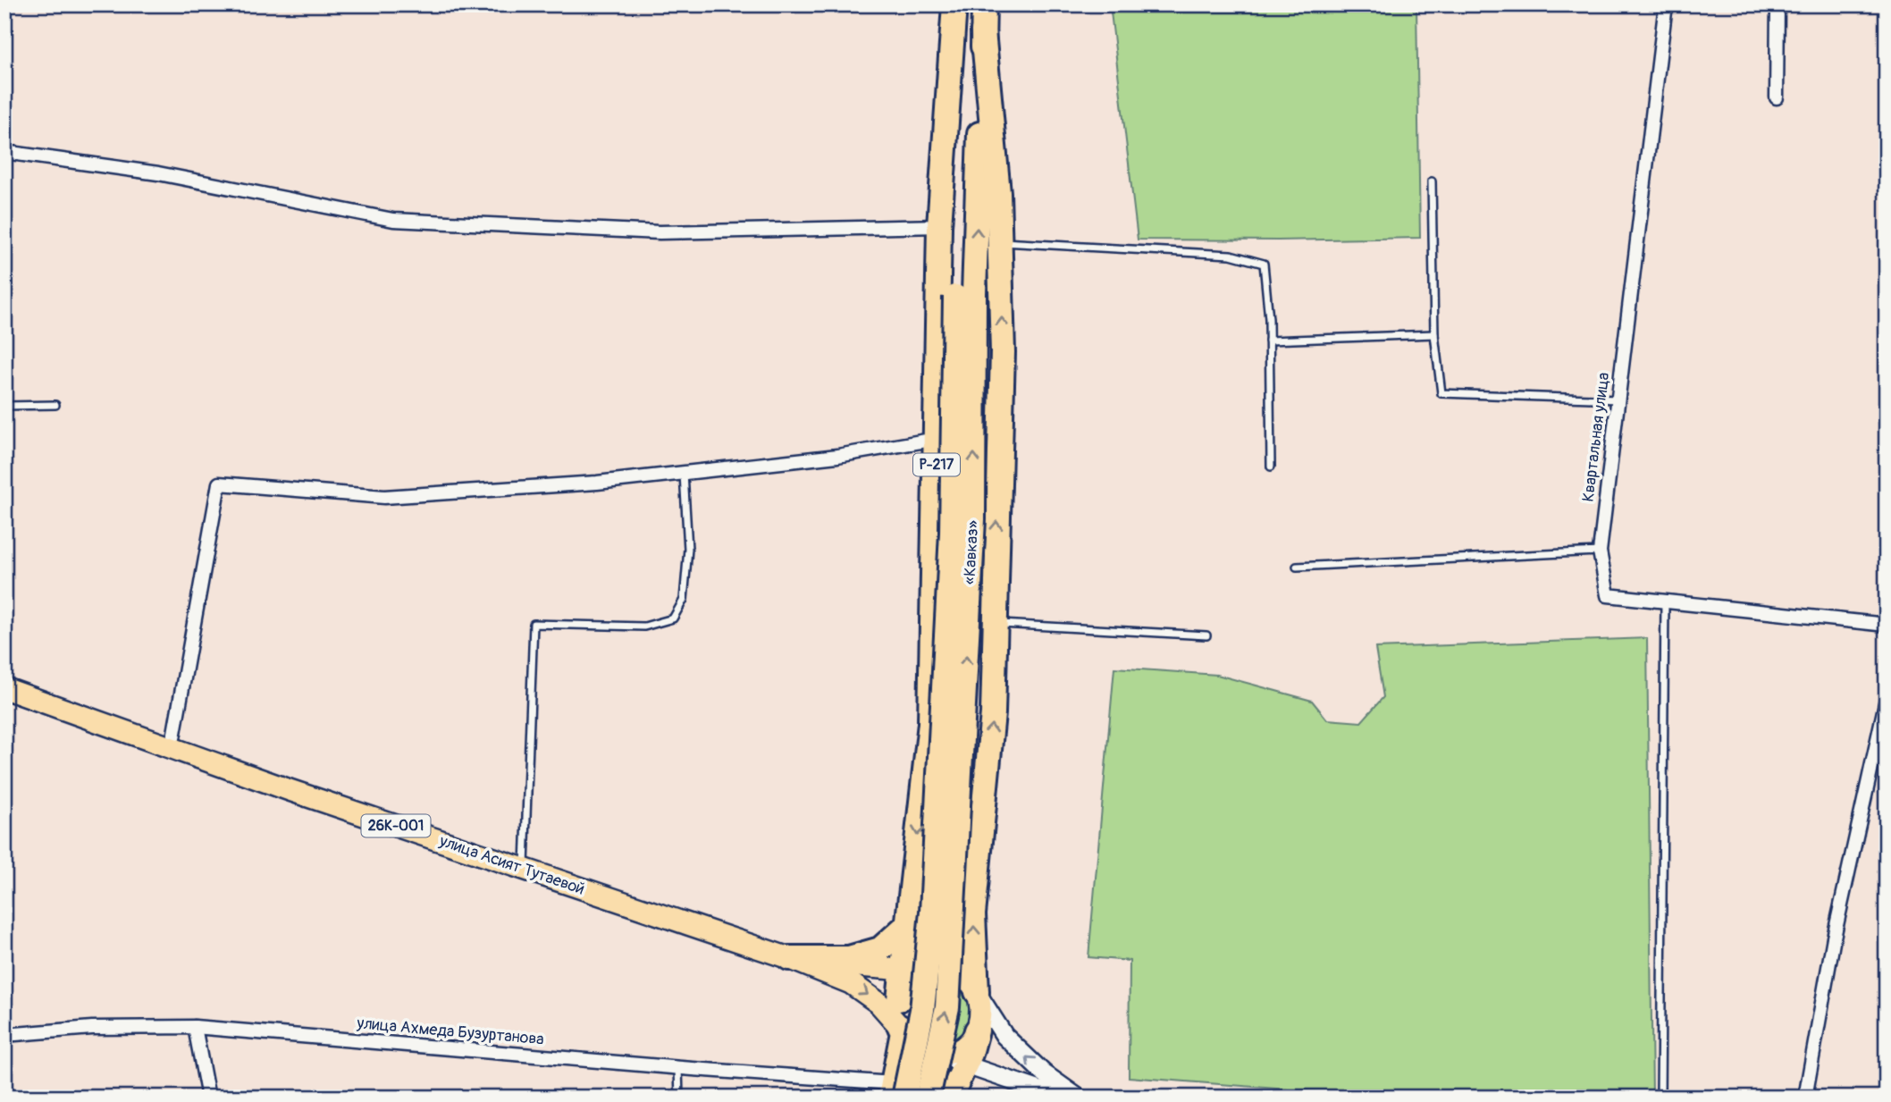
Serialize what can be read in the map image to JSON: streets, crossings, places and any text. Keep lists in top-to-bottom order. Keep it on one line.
{"streets":{"highway":["Р-217","«Кавказ»"],"main road":["26К-001","улица Асият Тутаевой"],"street":["Квартальная улица","улица Ахмеда Бузуртанова"]},"crossings":[["Р-217","«Кавказ»"],["«Кавказ»","улица Ахмеда Бузуртанова"]]}
